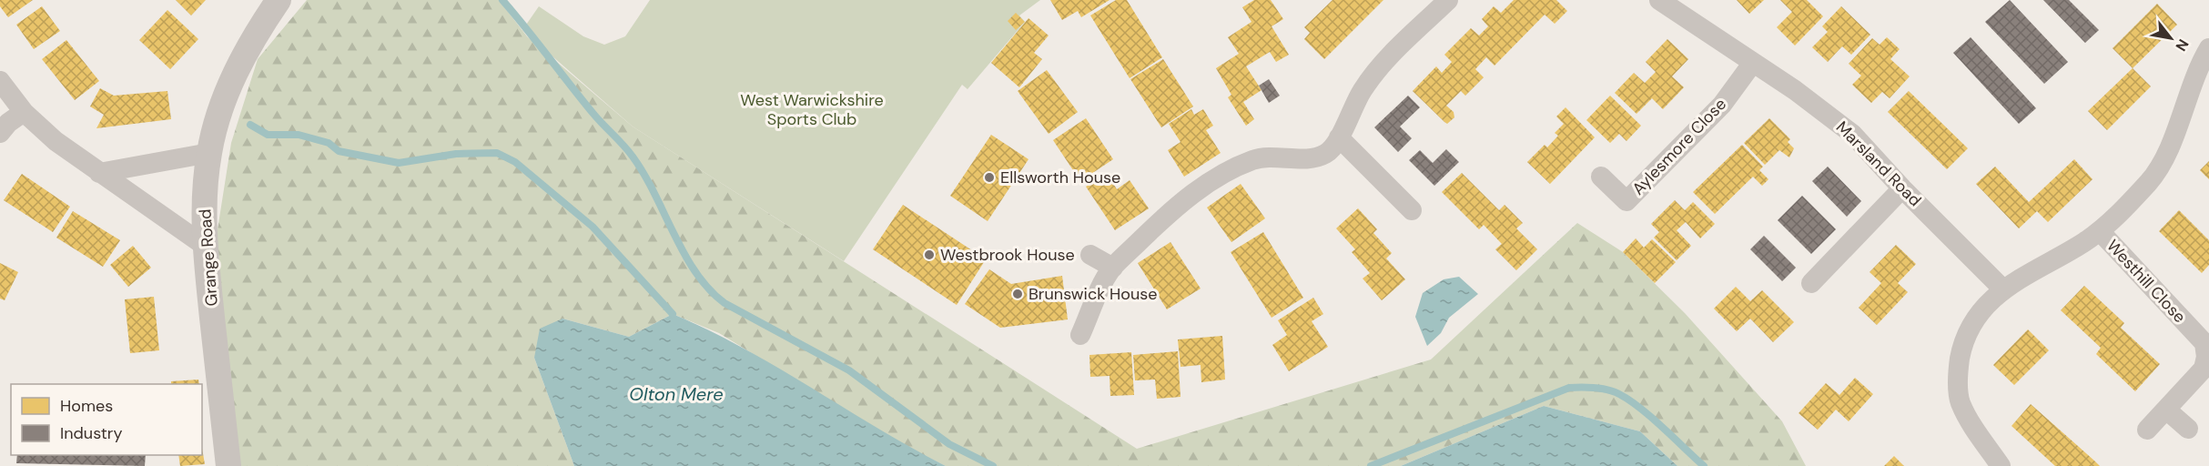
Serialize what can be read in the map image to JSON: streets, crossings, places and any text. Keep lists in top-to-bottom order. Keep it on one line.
{"streets":{"street":["Aylesmore Close","Marsland Road","Grange Road","Westhill Close"]},"crossings":[["Aylesmore Close","Marsland Road"]],"water":["Olton Mere"],"parks":["West Warwickshire Sports Club"],"places":["Ellsworth House","Westbrook House","Brunswick House"],"legend":["Homes","Industry"],"north":"bottom right"}
